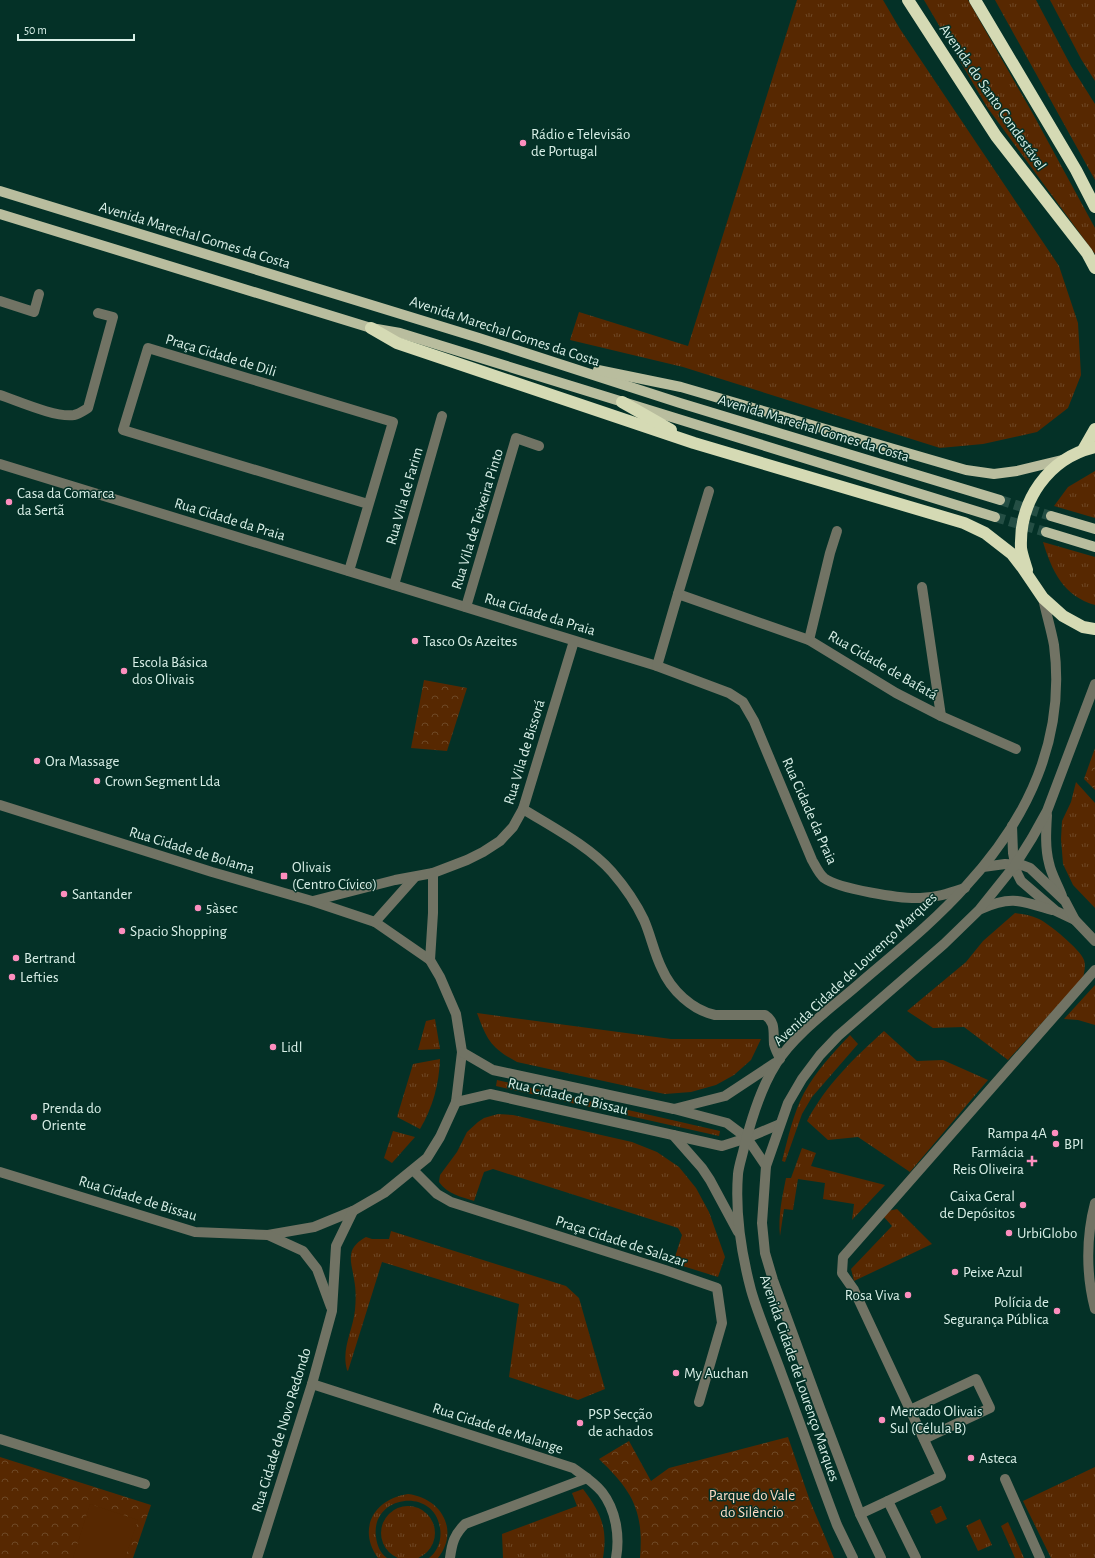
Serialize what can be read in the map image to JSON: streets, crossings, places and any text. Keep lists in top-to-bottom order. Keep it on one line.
{"streets":{"highway":["Avenida do Santo Condestável"],"main road":["Avenida Marechal Gomes da Costa"],"street":["Praça Cidade de Dili","Rua Vila de Farim","Rua Cidade da Praia","Rua Vila de Teixeira Pinto","Rua Cidade de Bafatá","Rua Vila de Bissorá","Rua Cidade de Bolama","Avenida Cidade de Lourenço Marques","Rua Cidade de Bissau","Praça Cidade de Salazar","Rua Cidade de Malange","Rua Cidade de Novo Redondo"]},"crossings":[["Praça Cidade de Dili","Rua Cidade da Praia"],["Rua Vila de Farim","Rua Cidade da Praia"],["Rua Cidade da Praia","Rua Vila de Teixeira Pinto"],["Rua Cidade da Praia","Rua Vila de Bissorá"],["Rua Cidade da Praia","Avenida Cidade de Lourenço Marques"],["Rua Vila de Bissorá","Rua Cidade de Bolama"],["Rua Cidade de Bolama","Rua Cidade de Bissau"],["Avenida Cidade de Lourenço Marques","Rua Cidade de Bissau"],["Rua Cidade de Bissau","Praça Cidade de Salazar"],["Rua Cidade de Bissau","Rua Cidade de Novo Redondo"],["Rua Cidade de Malange","Rua Cidade de Novo Redondo"]],"parks":["Parque do Vale do Silêncio"],"places":{"other":["Rádio e Televisão de Portugal","Casa da Comarca da Sertã","Tasco Os Azeites","Escola Básica dos Olivais","Ora Massage","Crown Segment Lda","Santander","5àsec","Spacio Shopping","Bertrand","Lefties","Lidl","Prenda do Oriente","Rampa 4A","BPI","Caixa Geral de Depósitos","UrbiGlobo","Peixe Azul","Rosa Viva","Polícia de Segurança Pública","My Auchan","Mercado Olivais Sul (Célula B)","PSP Secção de achados","Asteca"],"transit":["Olivais (Centro Cívico)"],"health":["Farmácia Reis Oliveira"]},"scale_bar":"50 m"}
